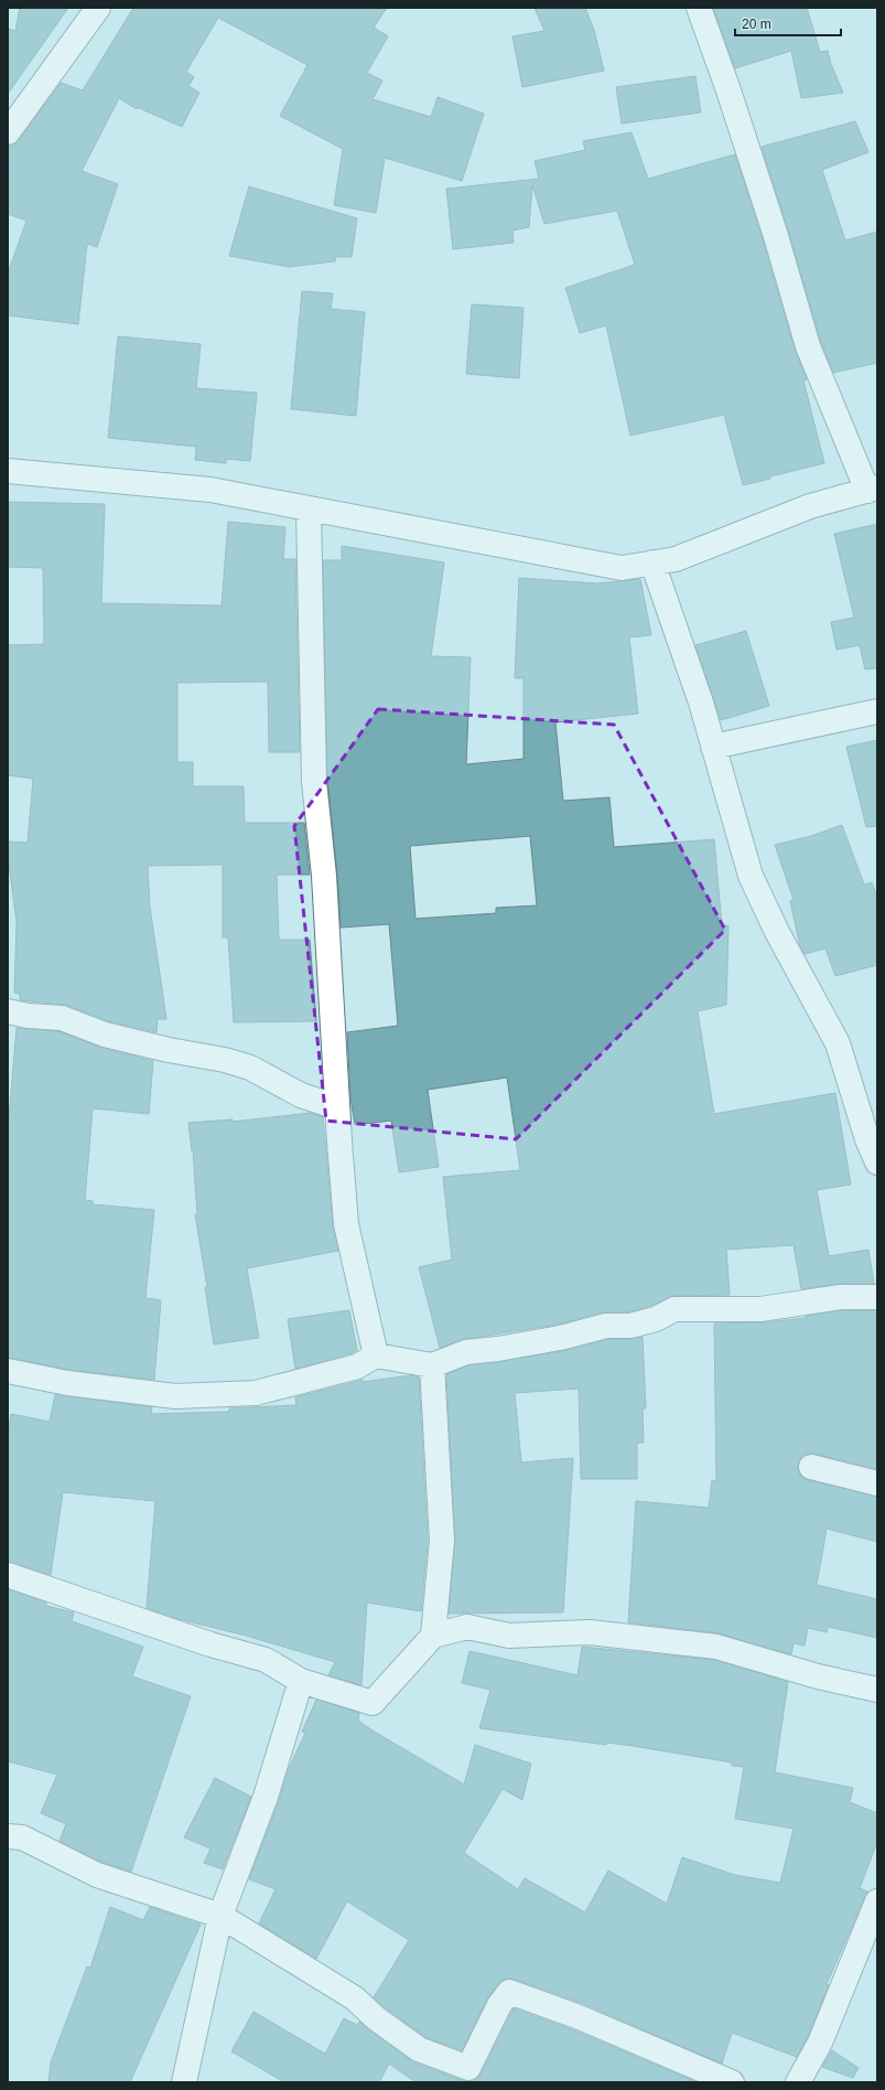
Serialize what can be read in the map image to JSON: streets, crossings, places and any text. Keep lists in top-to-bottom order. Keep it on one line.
{"scale_bar":"20 m"}
